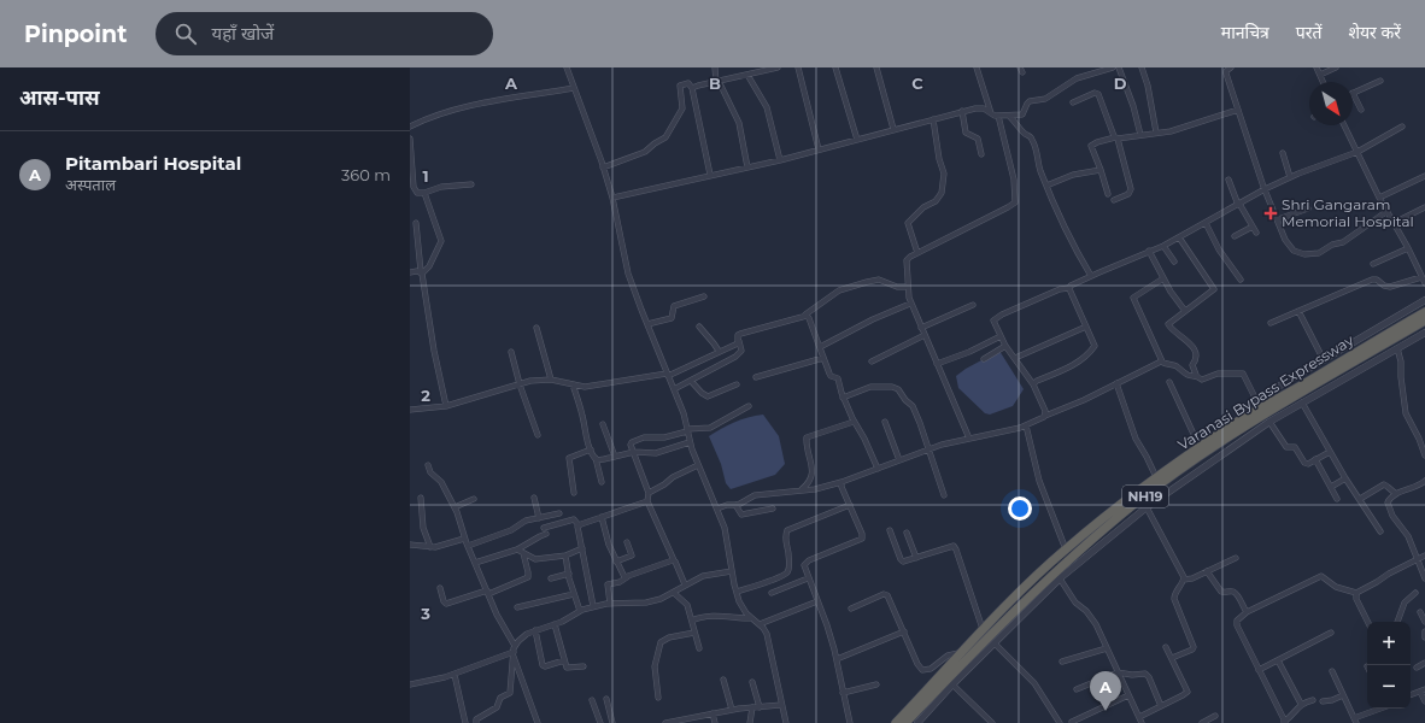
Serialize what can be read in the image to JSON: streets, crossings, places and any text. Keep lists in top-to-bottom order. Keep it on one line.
{"streets":{"highway":["Varanasi Bypass Expressway","NH19"]},"places":{"health":["Shri Gangaram Memorial Hospital"]},"north":"bottom right","page":{"header":"Pinpoint","search":"यहाँ खोजें","nav":["मानचित्र","परतें","शेयर करें"],"heading":"आस-पास","list":[{"mark":"A","name":"Pitambari Hospital","note":"अस्पताल","value":"360 m"}],"map_buttons":["+","−"],"pins":"A"},"grid":{"columns":["A","B","C","D"],"rows":["1","2","3"]}}
